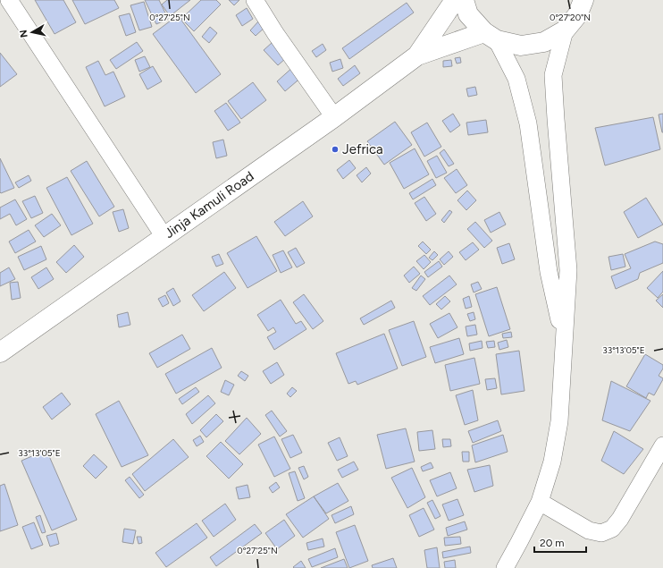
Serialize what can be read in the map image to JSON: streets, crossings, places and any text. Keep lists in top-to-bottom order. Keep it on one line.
{"streets":{"main road":["Jinja Kamuli Road"]},"places":["Jefrica"],"scale_bar":"20 m","north":"left","coordinates":["0°27'25\"N","0°27'20\"N","33°13'05\"E"]}
